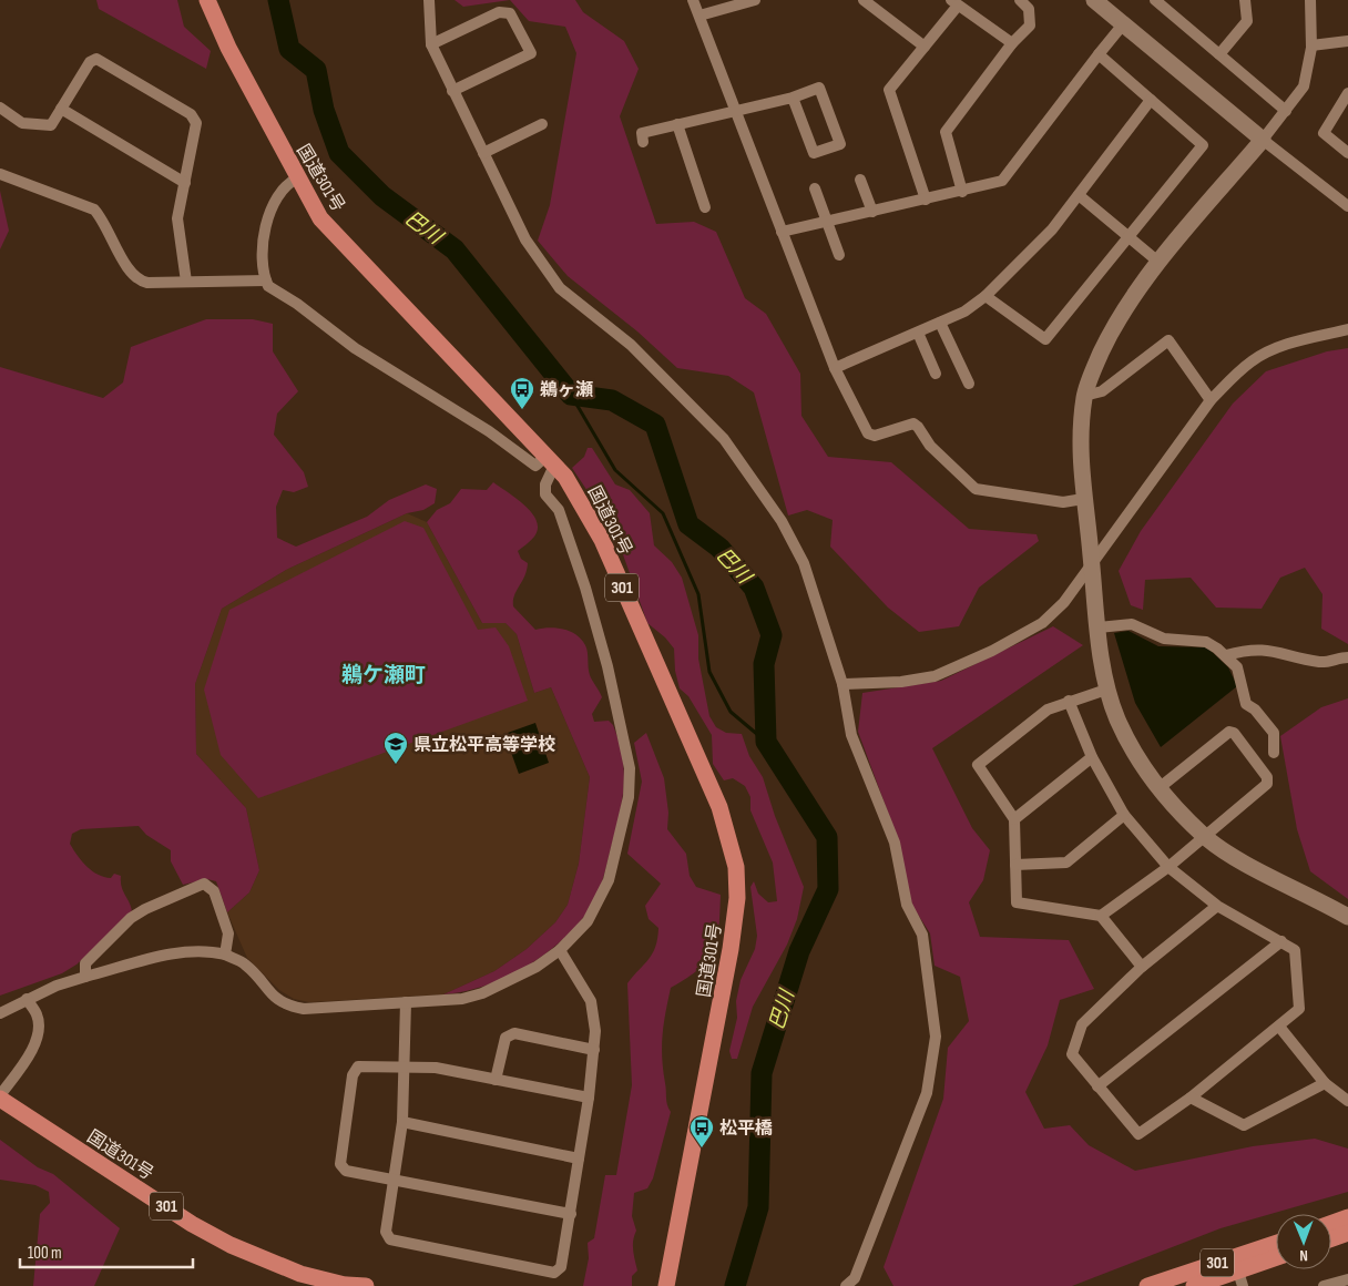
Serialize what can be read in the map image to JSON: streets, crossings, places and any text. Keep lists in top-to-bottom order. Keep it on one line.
{"streets":{"highway":["国道301号","301"]},"districts":["鵜ケ瀬町"],"water":["巴川"],"places":{"bus stop":["鵜ヶ瀬","松平橋"],"school or university":["県立松平高等学校"]},"scale_bar":"100 m","north":"bottom"}
